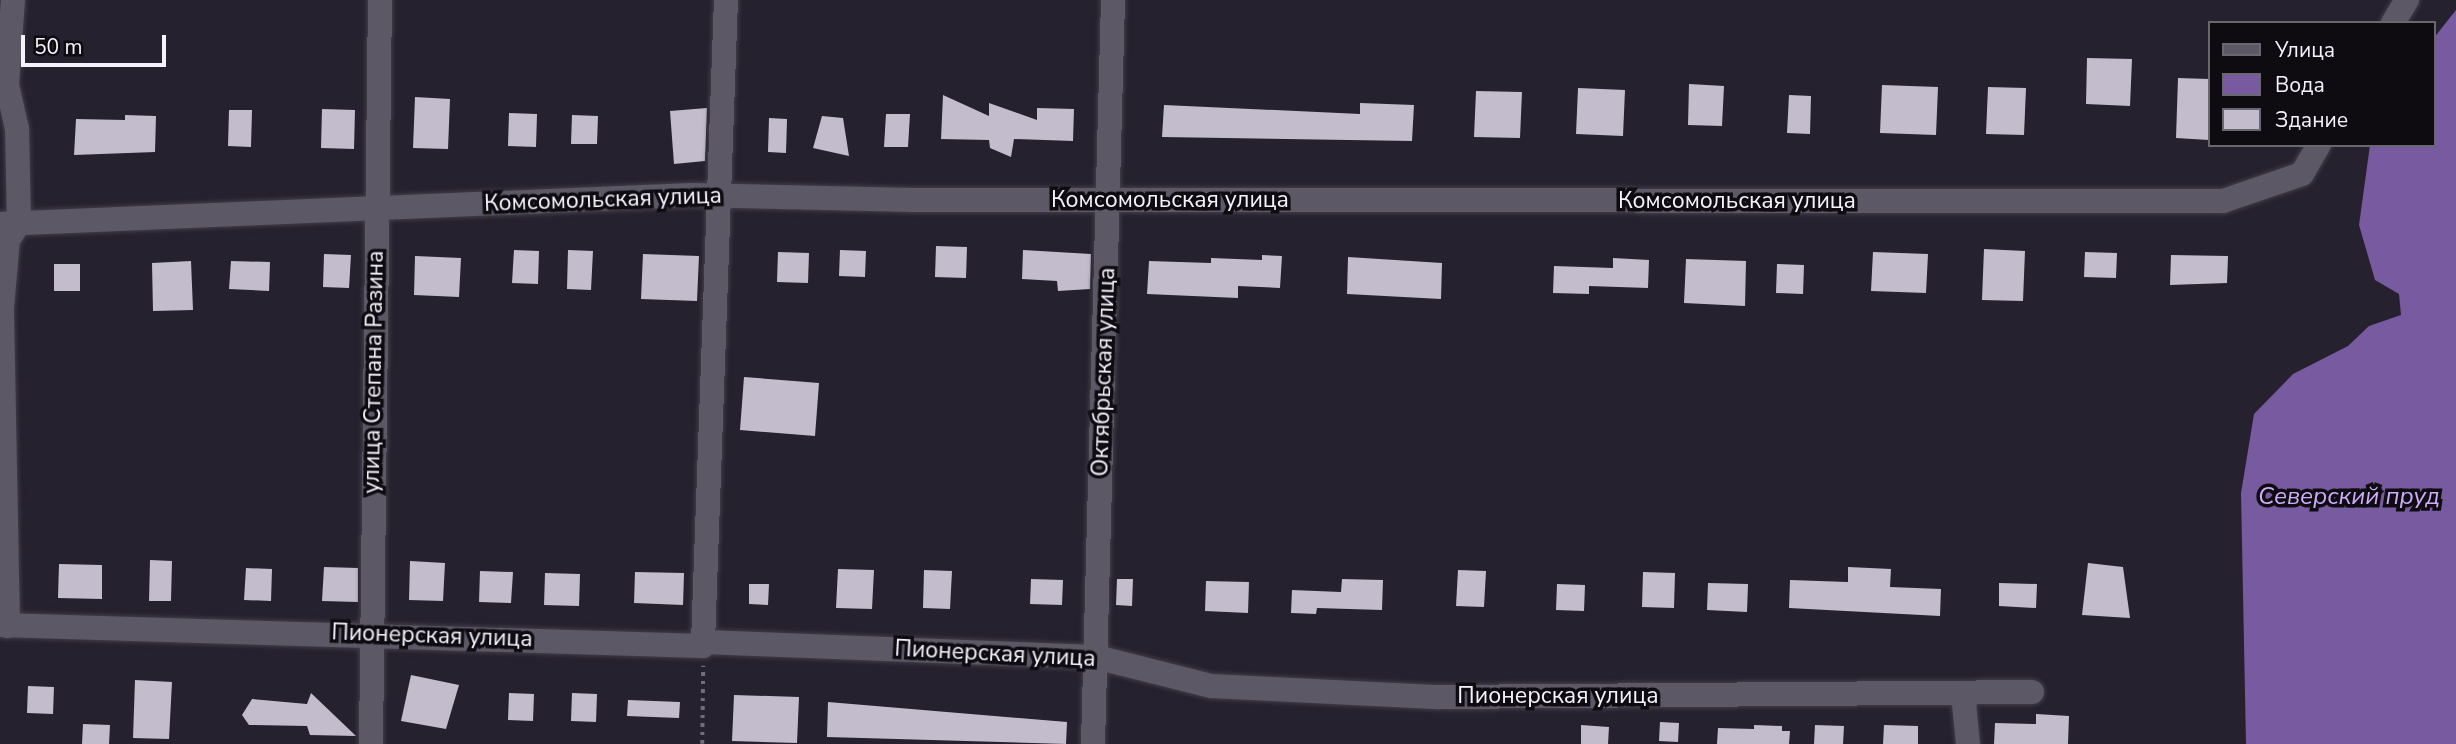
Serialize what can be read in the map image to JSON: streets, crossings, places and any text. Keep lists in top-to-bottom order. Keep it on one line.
{"streets":{"street":["Комсомольская улица","улица Степана Разина","Октябрьская улица","Пионерская улица"]},"crossings":[["Комсомольская улица","улица Степана Разина"],["Комсомольская улица","Октябрьская улица"],["улица Степана Разина","Пионерская улица"],["Октябрьская улица","Пионерская улица"]],"water":["Северский пруд"],"legend":["Улица","Вода","Здание"],"scale_bar":"50 m"}
